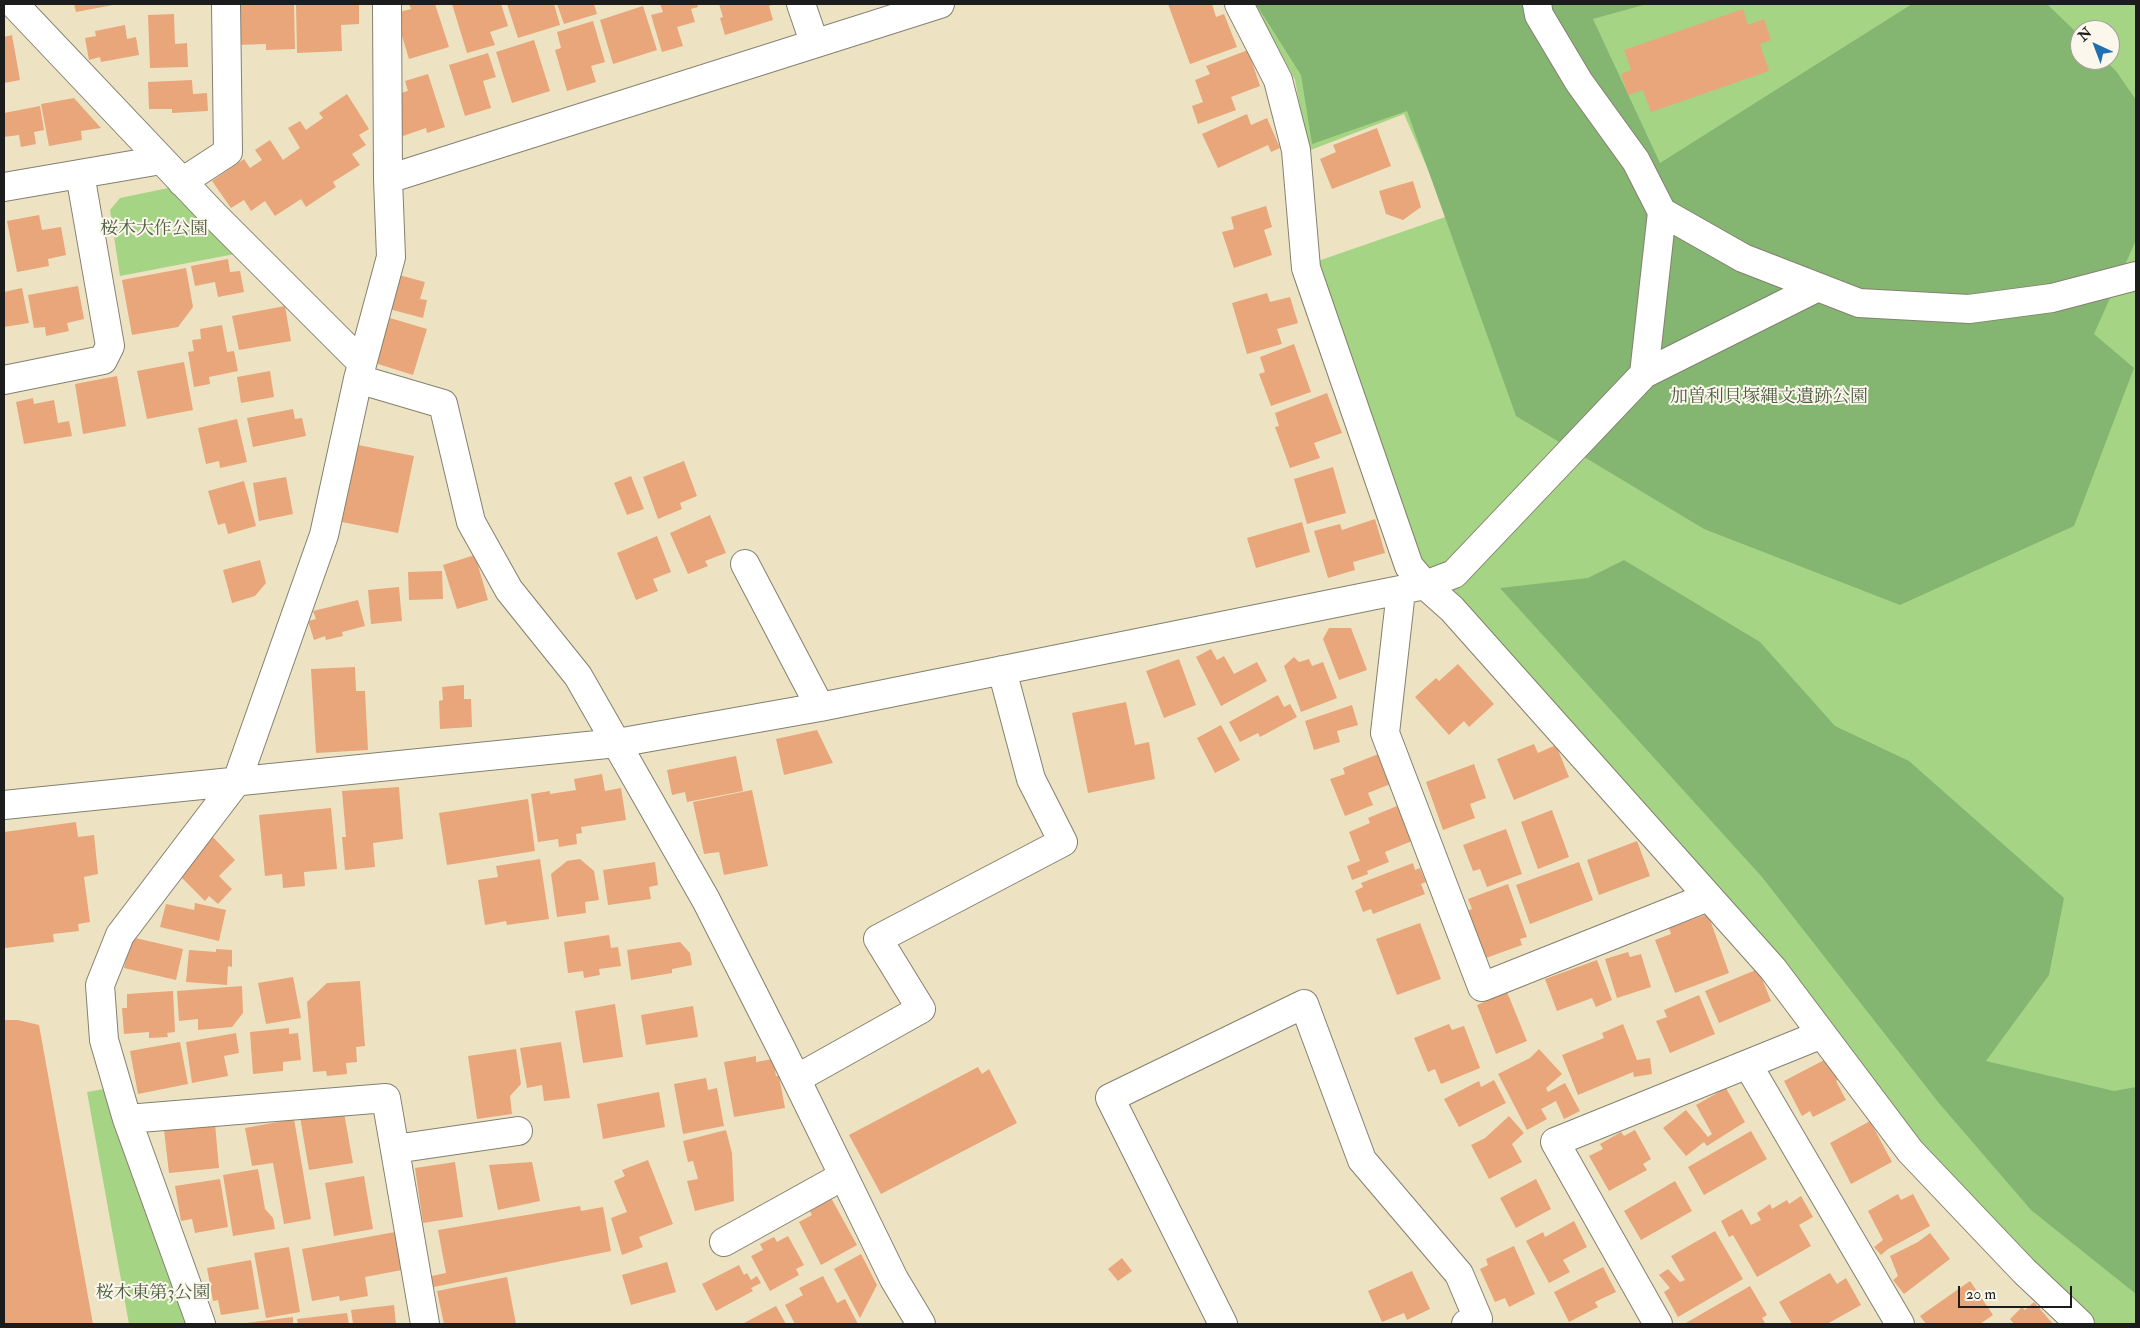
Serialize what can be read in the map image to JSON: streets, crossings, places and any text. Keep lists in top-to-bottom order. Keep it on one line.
{"parks":["桜木大作公園","加曽利貝塚縄文遺跡公園","桜木東第3公園"],"scale_bar":"20 m","north":"top left"}
